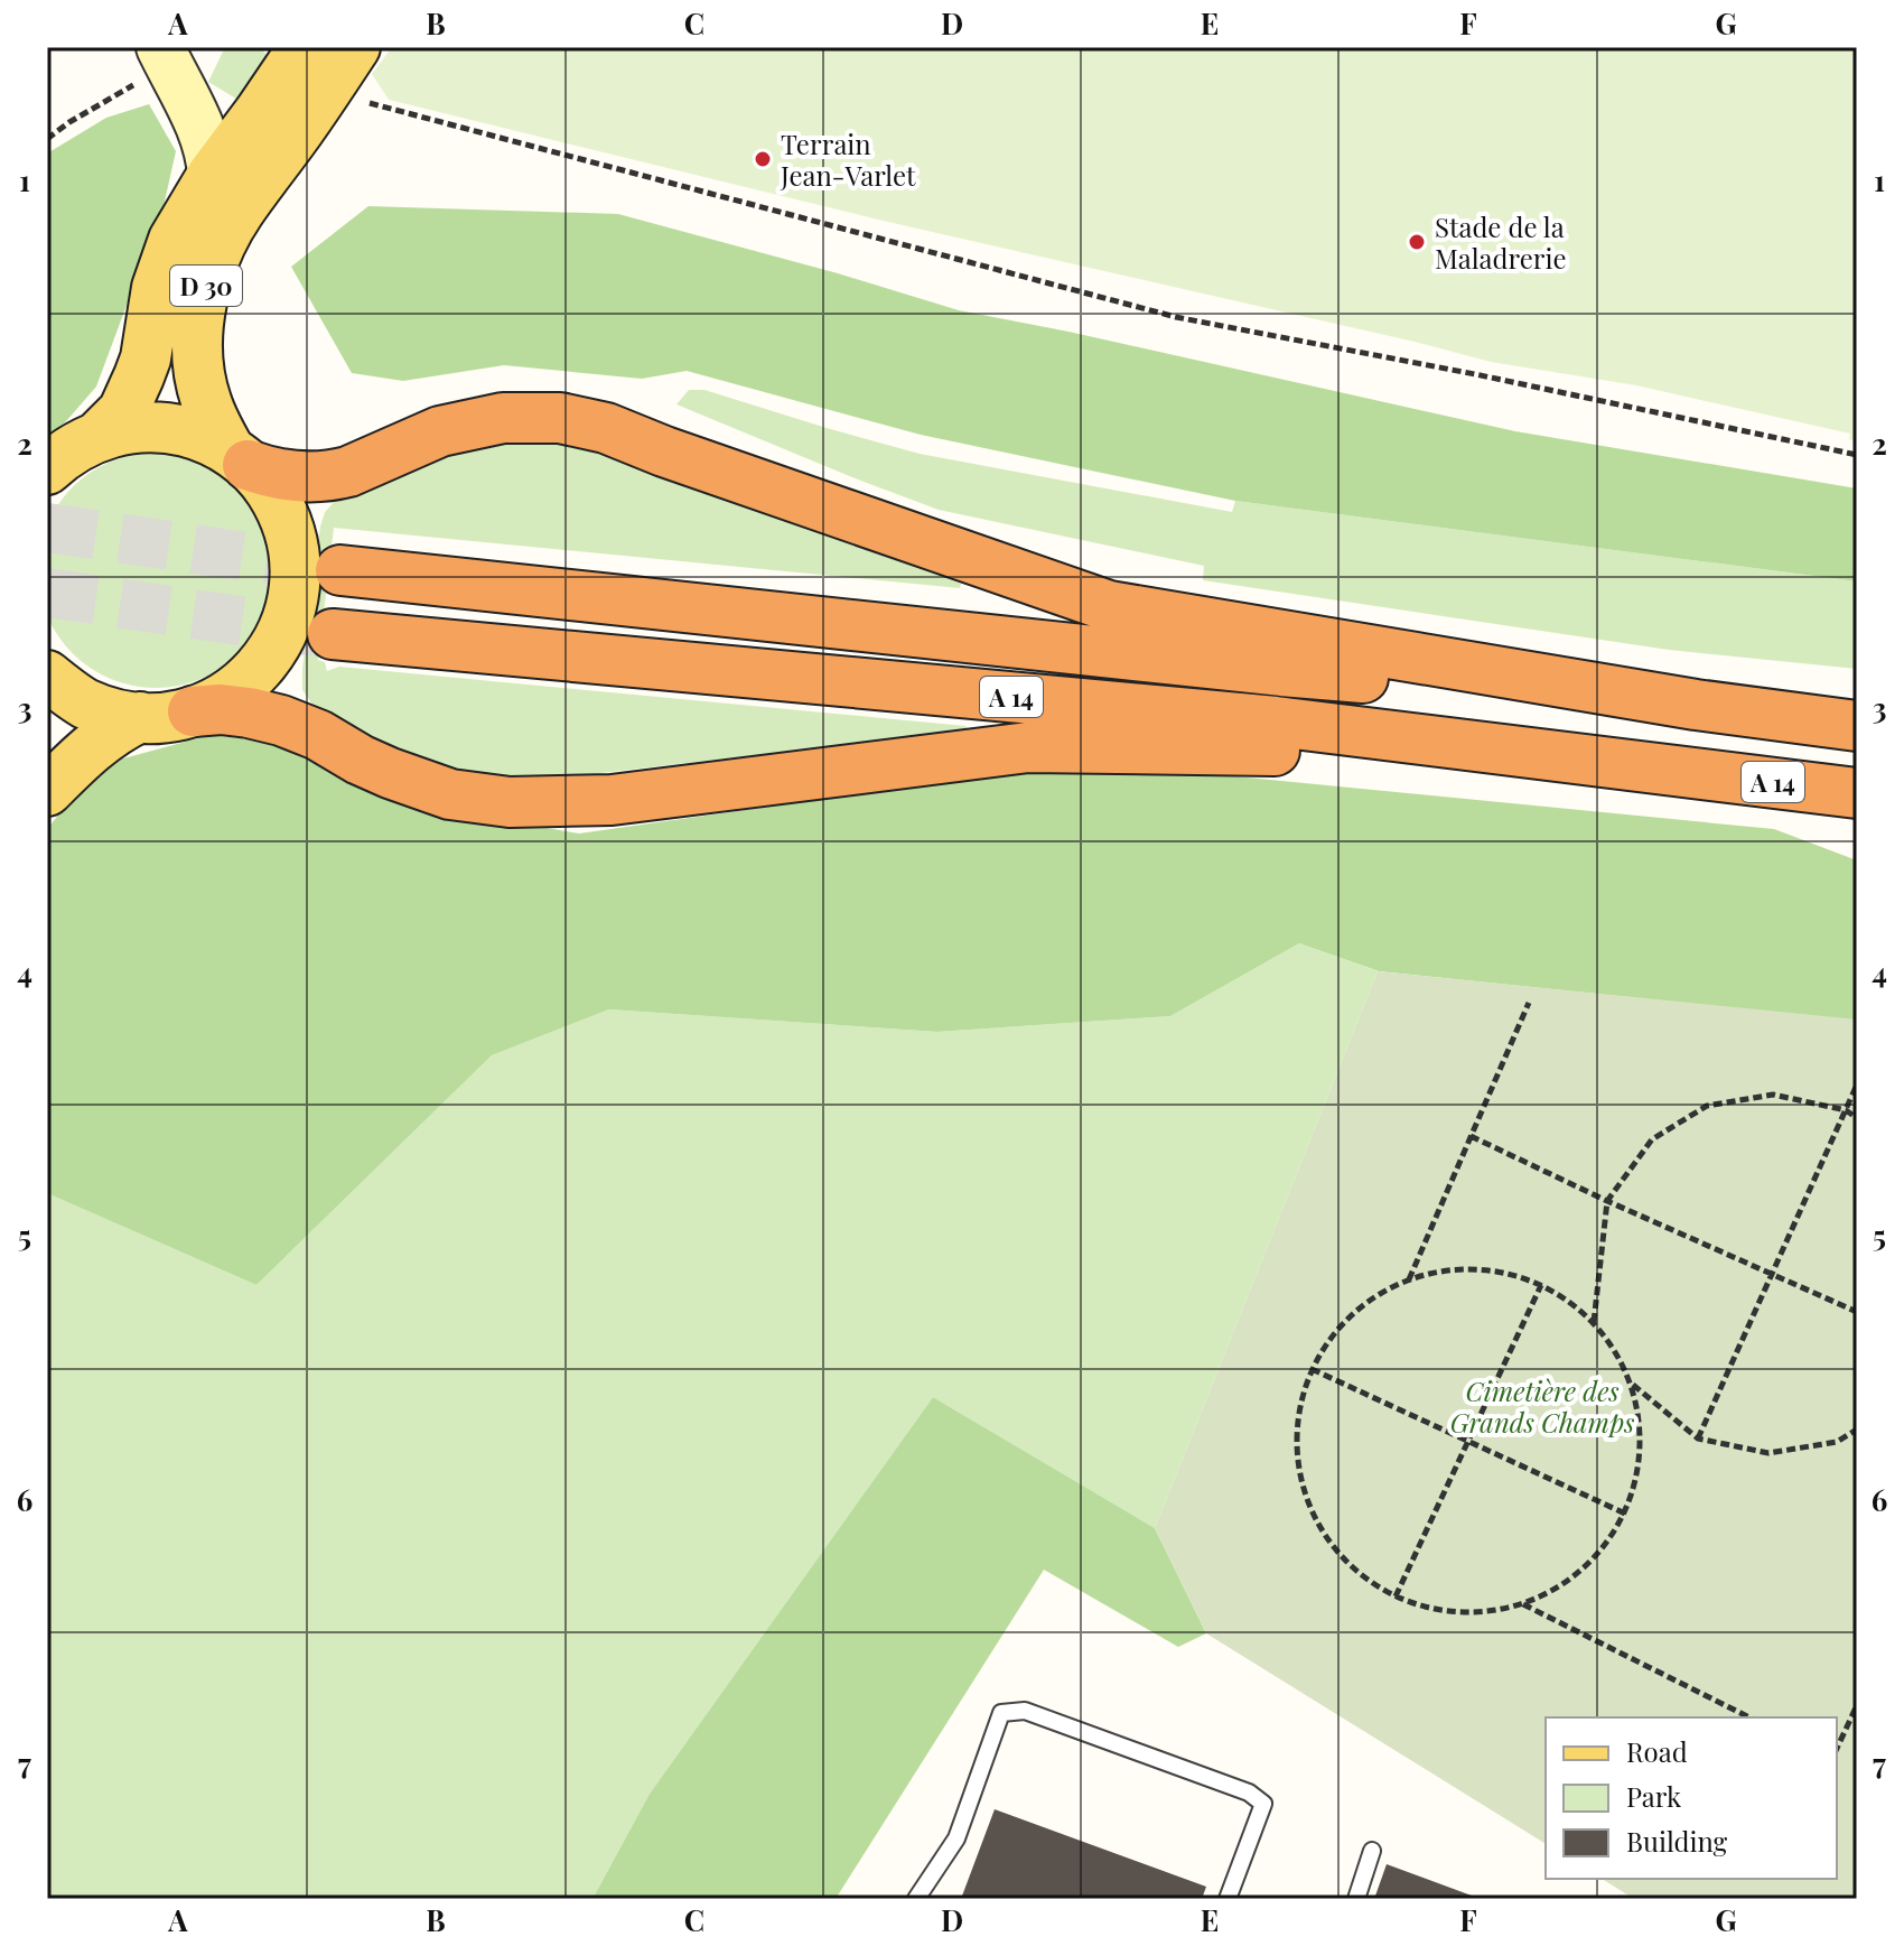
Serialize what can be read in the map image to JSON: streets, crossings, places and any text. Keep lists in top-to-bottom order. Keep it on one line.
{"streets":{"highway":["A 14"],"main road":["D 30"]},"parks":["Cimetière des Grands Champs"],"places":["Terrain Jean-Varlet","Stade de la Maladrerie"],"legend":["Road","Park","Building"],"grid":{"columns":["A","B","C","D","E","F","G"],"rows":["1","2","3","4","5","6","7"]}}
